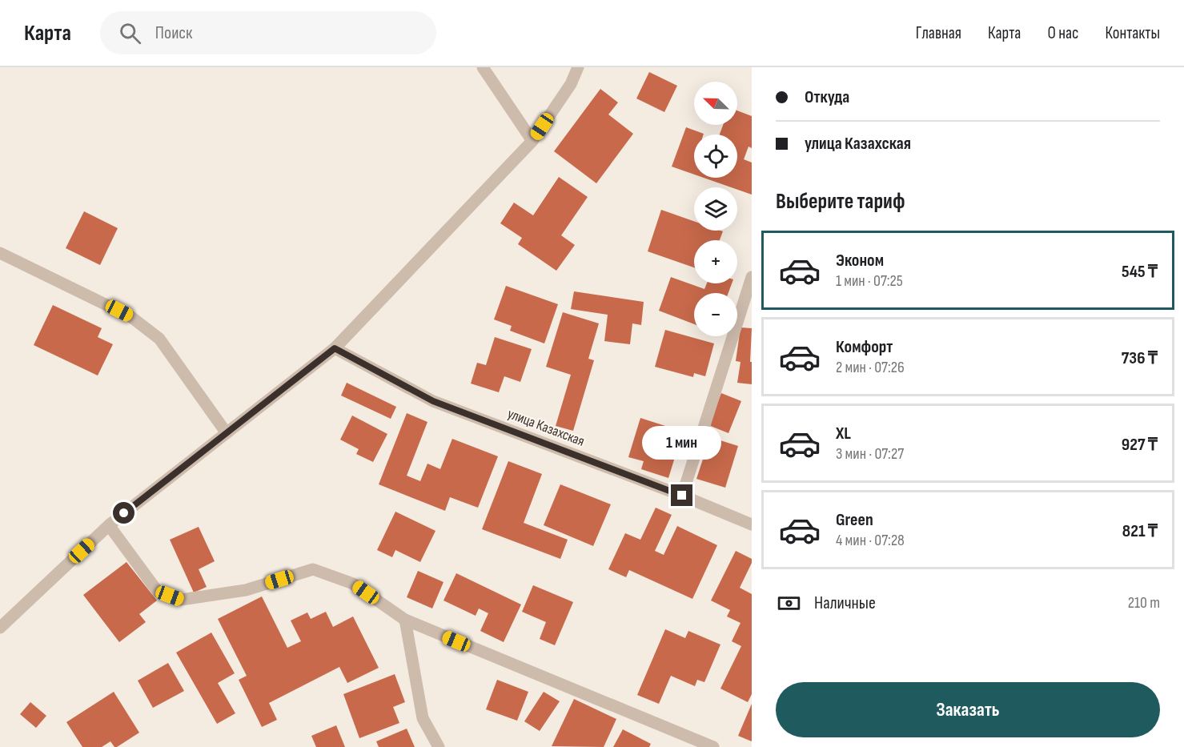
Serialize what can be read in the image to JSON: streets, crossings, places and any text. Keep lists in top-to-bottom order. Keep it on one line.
{"streets":{"street":["улица Казахская"]},"north":"top left","page":{"header":"Карта","search":"Поиск","nav":["Главная","Карта","О нас","Контакты"],"banner":["Откуда","улица Казахская"],"map_buttons":["+","−"],"heading":"Выберите тариф","list":[{"name":"Эконом","note":"1 мин · 07:25","value":"545 ₸"},{"name":"Комфорт","note":"2 мин · 07:26","value":"736 ₸"},{"name":"XL","note":"3 мин · 07:27","value":"927 ₸"},{"name":"Green","note":"4 мин · 07:28","value":"821 ₸"}],"bubble":"1 мин","pay":["Наличные","210 m"],"buttons":"Заказать"}}
